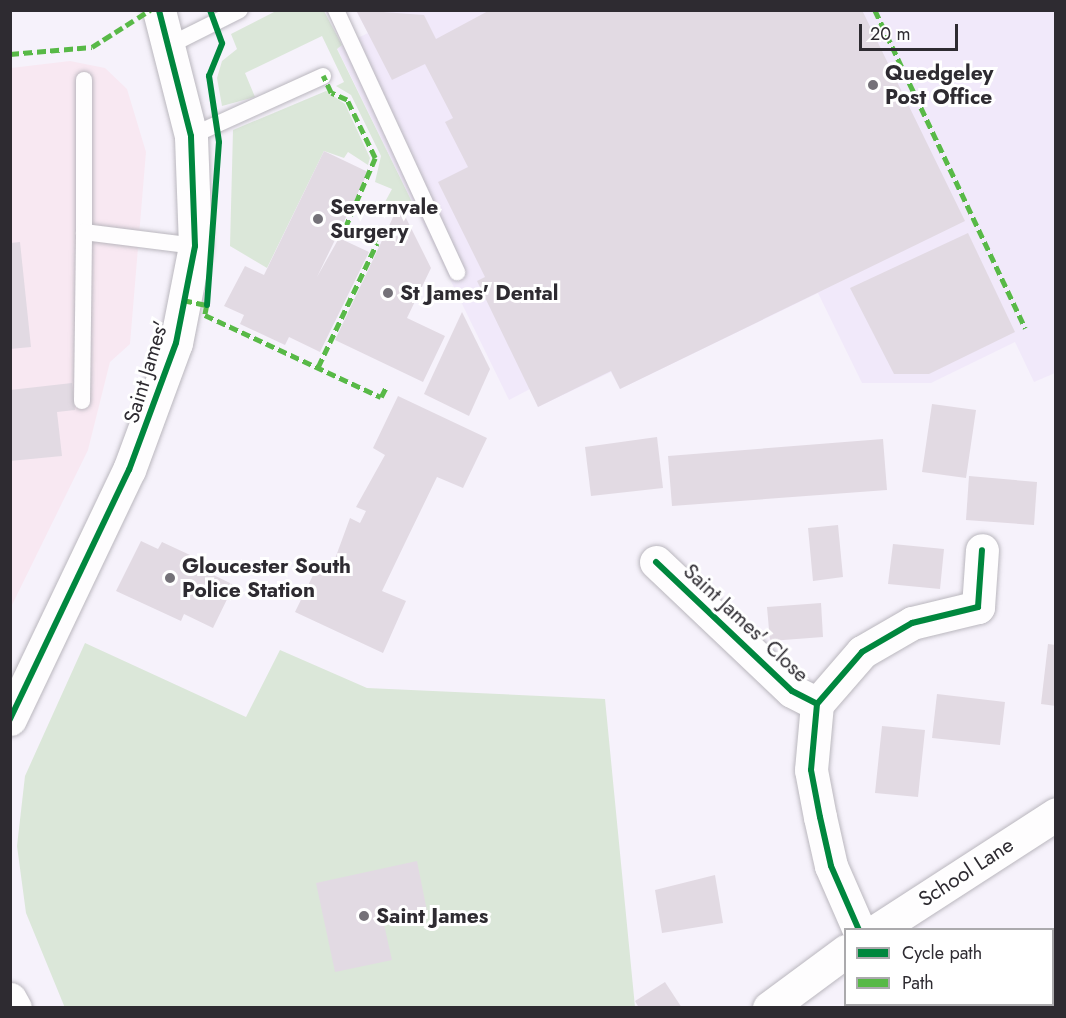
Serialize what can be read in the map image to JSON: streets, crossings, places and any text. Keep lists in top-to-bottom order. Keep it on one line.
{"streets":{"street":["Saint James'","Saint James' Close","School Lane"]},"places":["Quedgeley Post Office","Severnvale Surgery","St James' Dental","Gloucester South Police Station","Saint James"],"legend":["Cycle path","Path"],"scale_bar":"20 m"}
